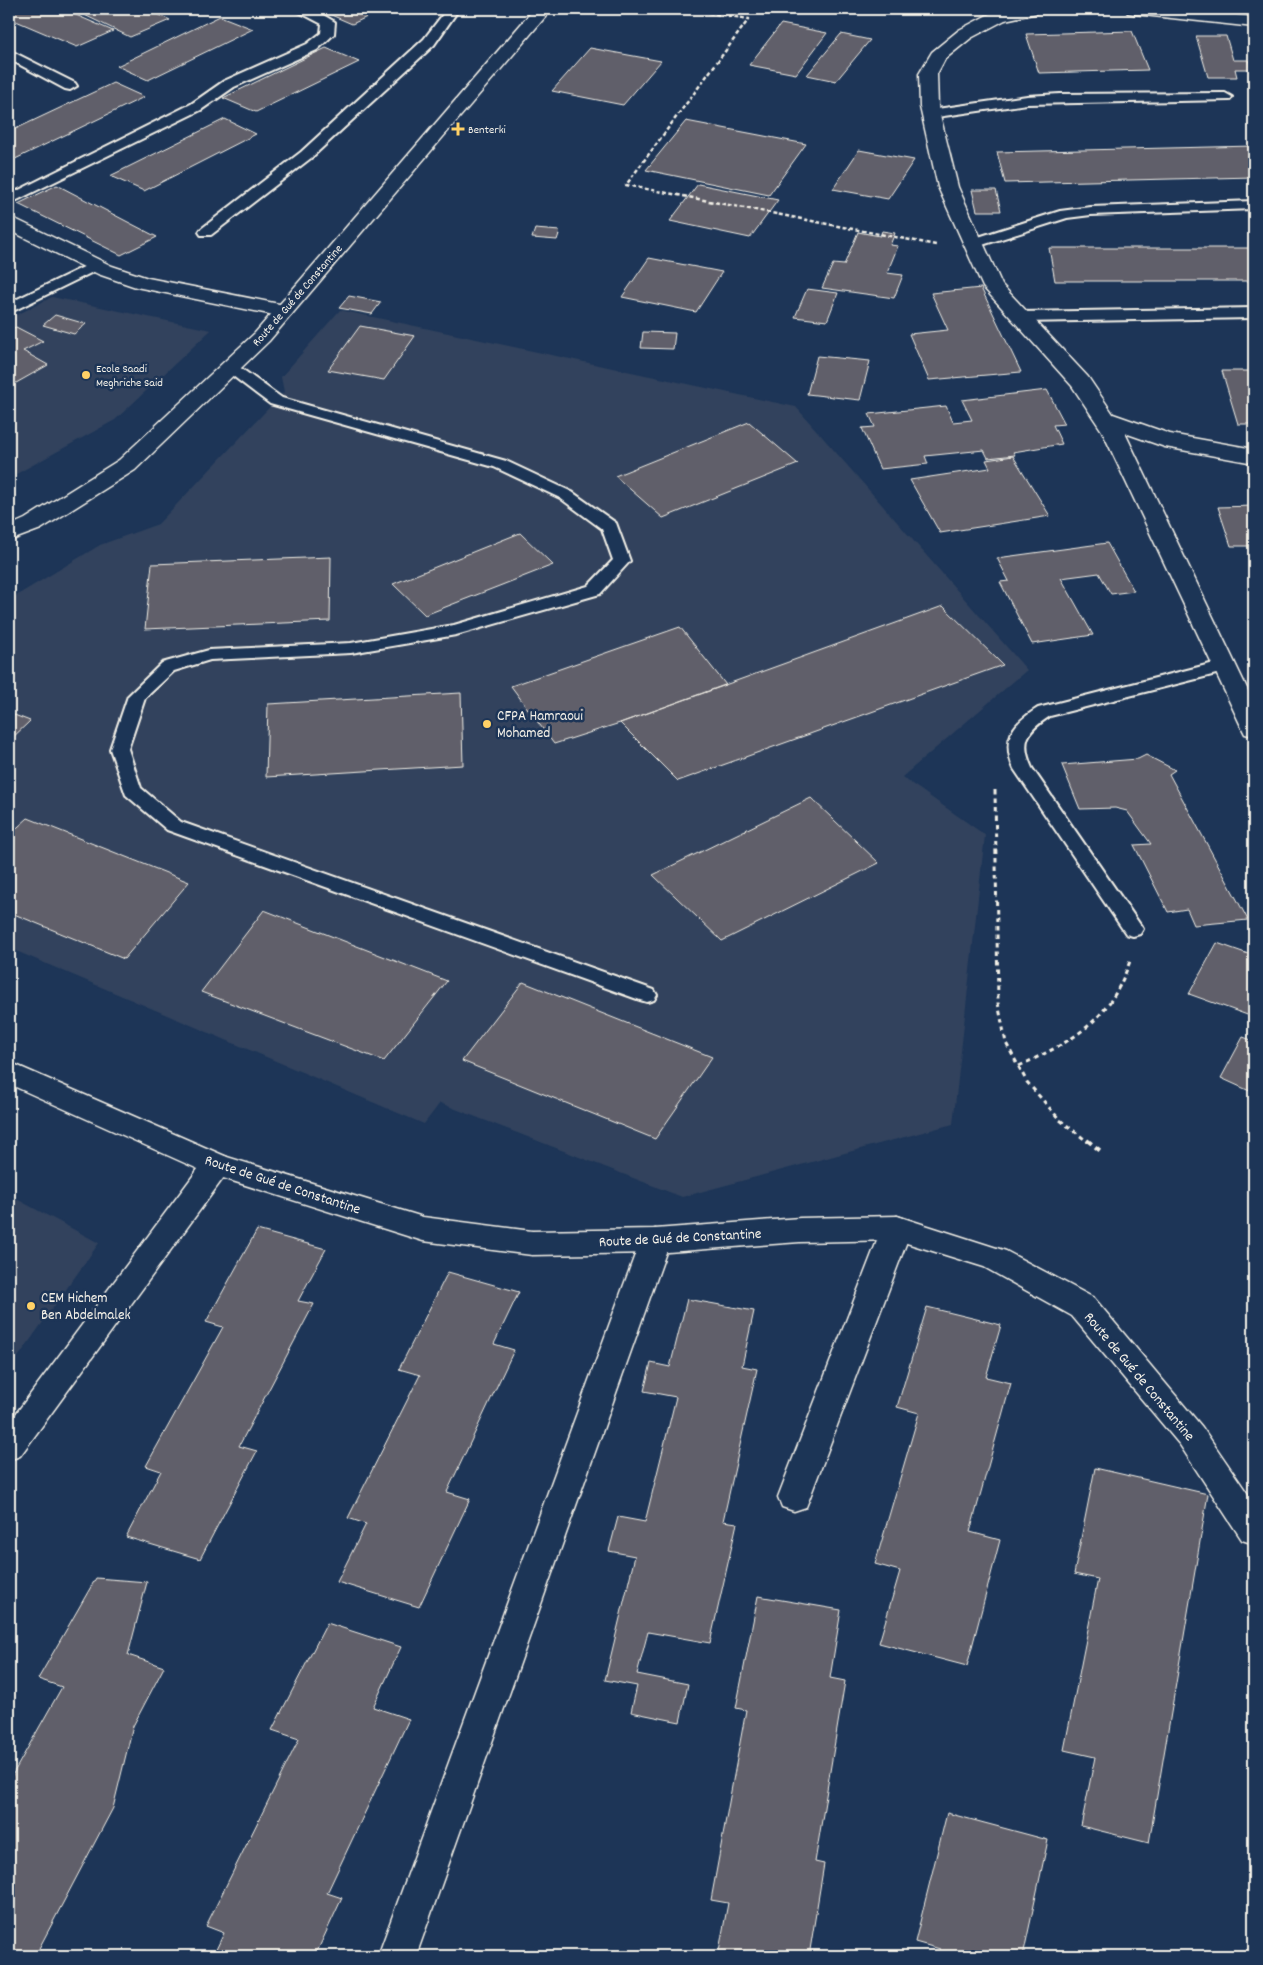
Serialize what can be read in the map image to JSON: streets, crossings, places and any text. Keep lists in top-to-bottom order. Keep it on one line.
{"streets":{"street":["Route de Gué de Constantine"]},"places":{"health":["Benterki"],"other":["Ecole Saadi Meghriche Said","CFPA Hamraoui Mohamed","CEM Hichem Ben Abdelmalek"]}}
